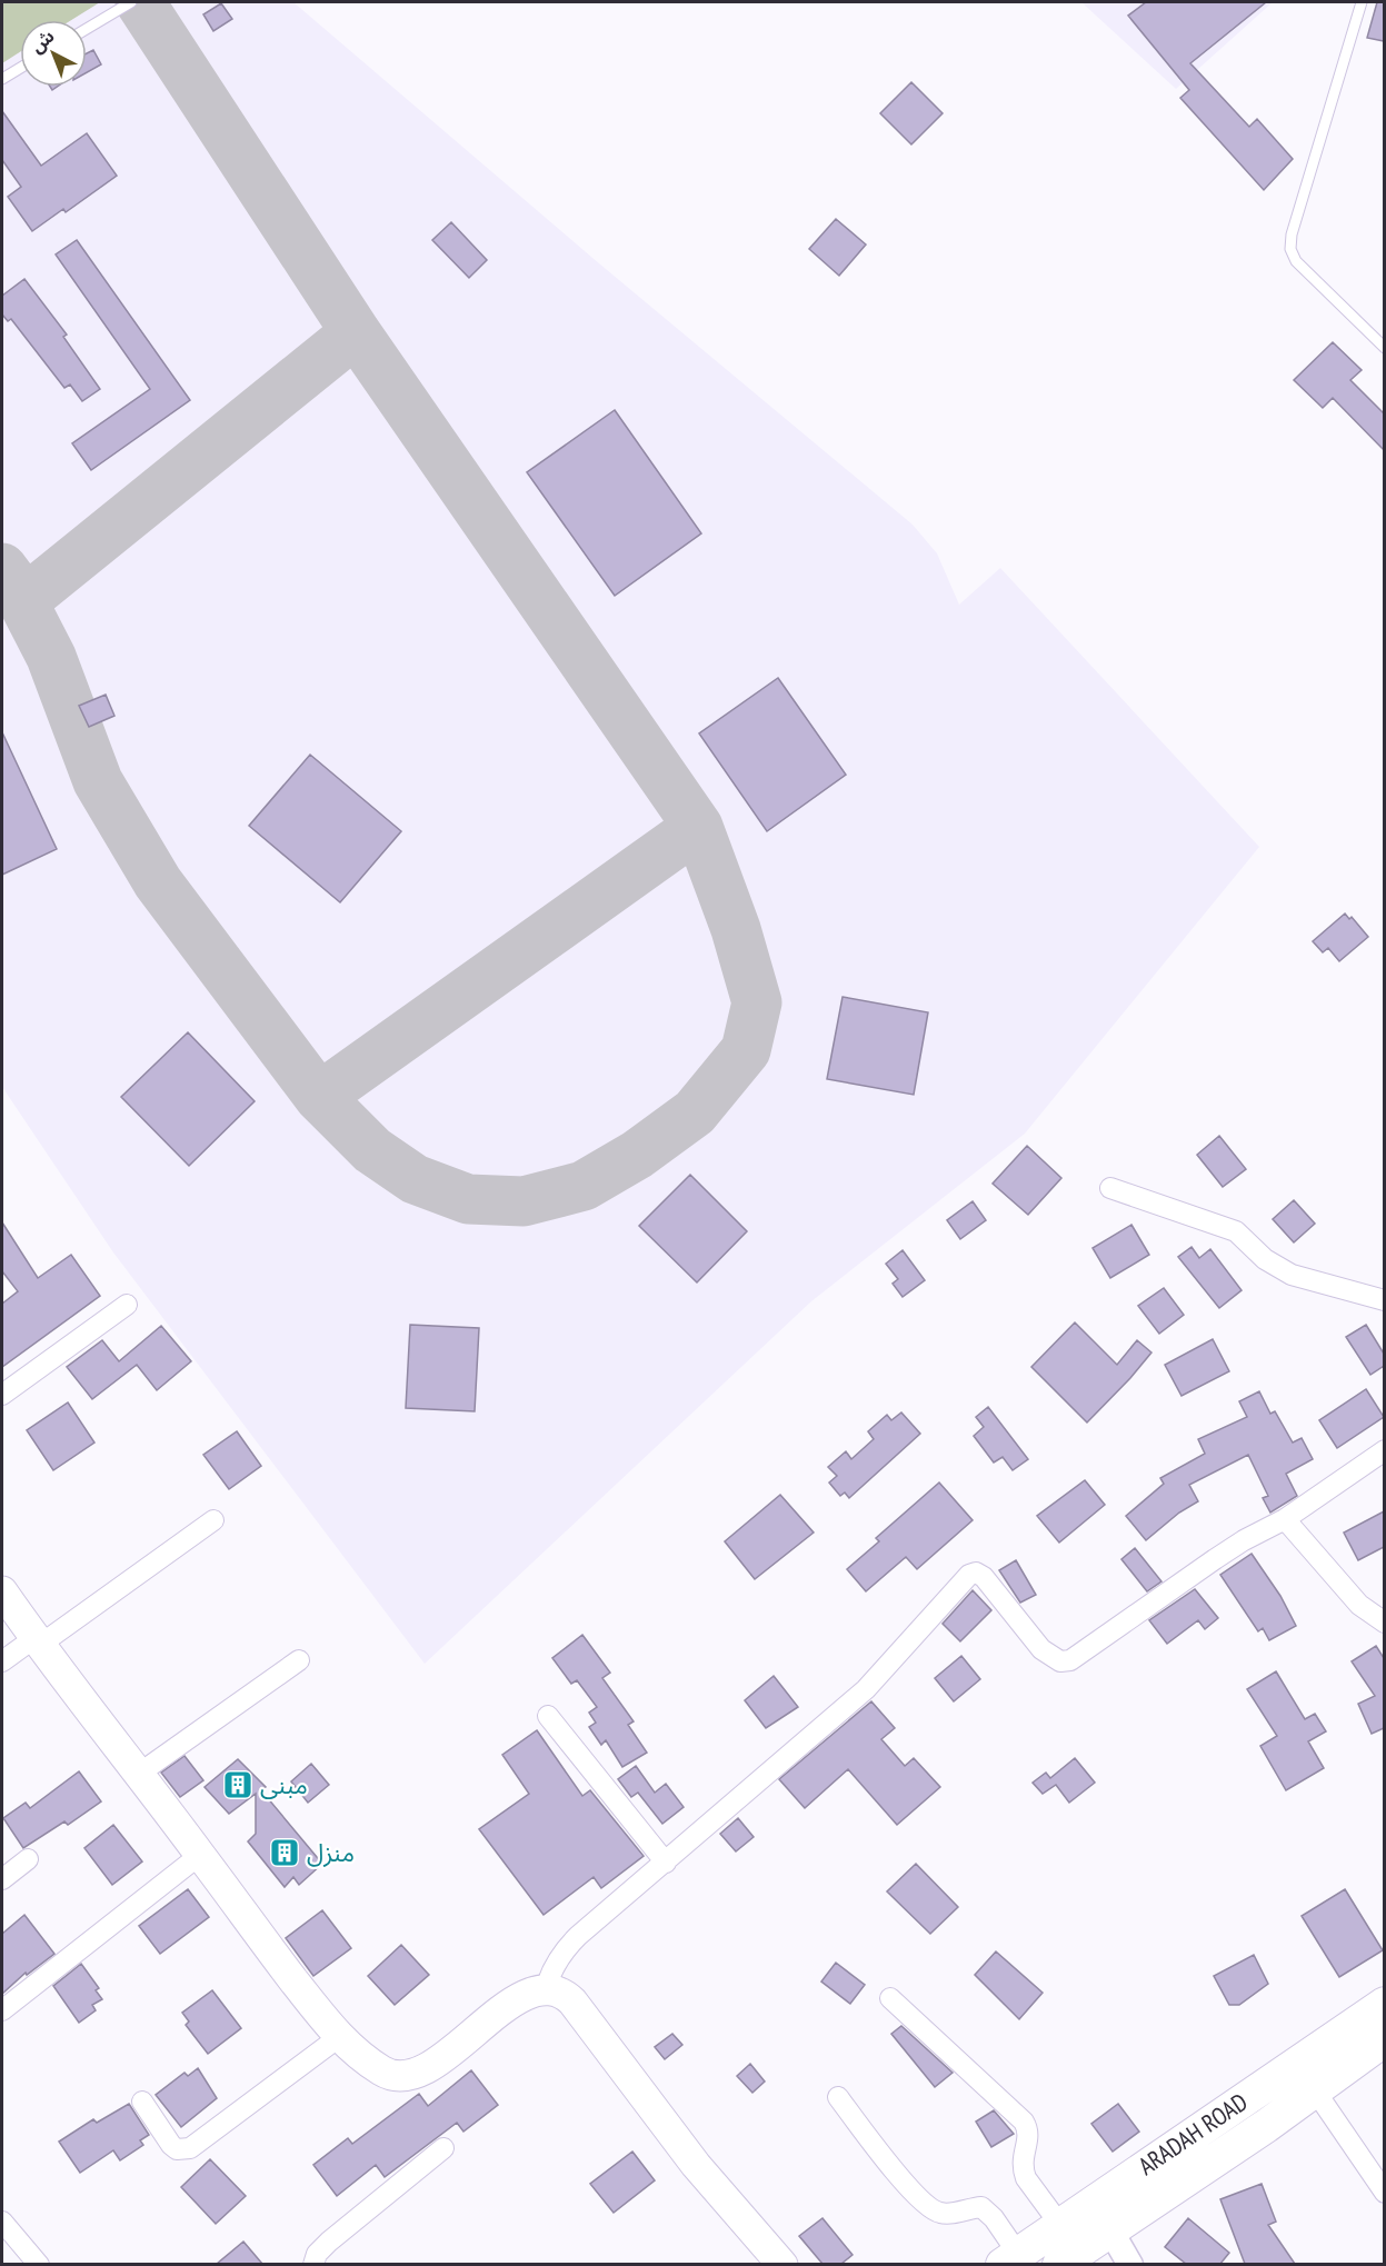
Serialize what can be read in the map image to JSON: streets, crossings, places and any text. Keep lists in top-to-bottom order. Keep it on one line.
{"streets":{"main road":["ARADAH ROAD"]},"places":{"building":["مبنى","منزل"]},"north":"top left"}
